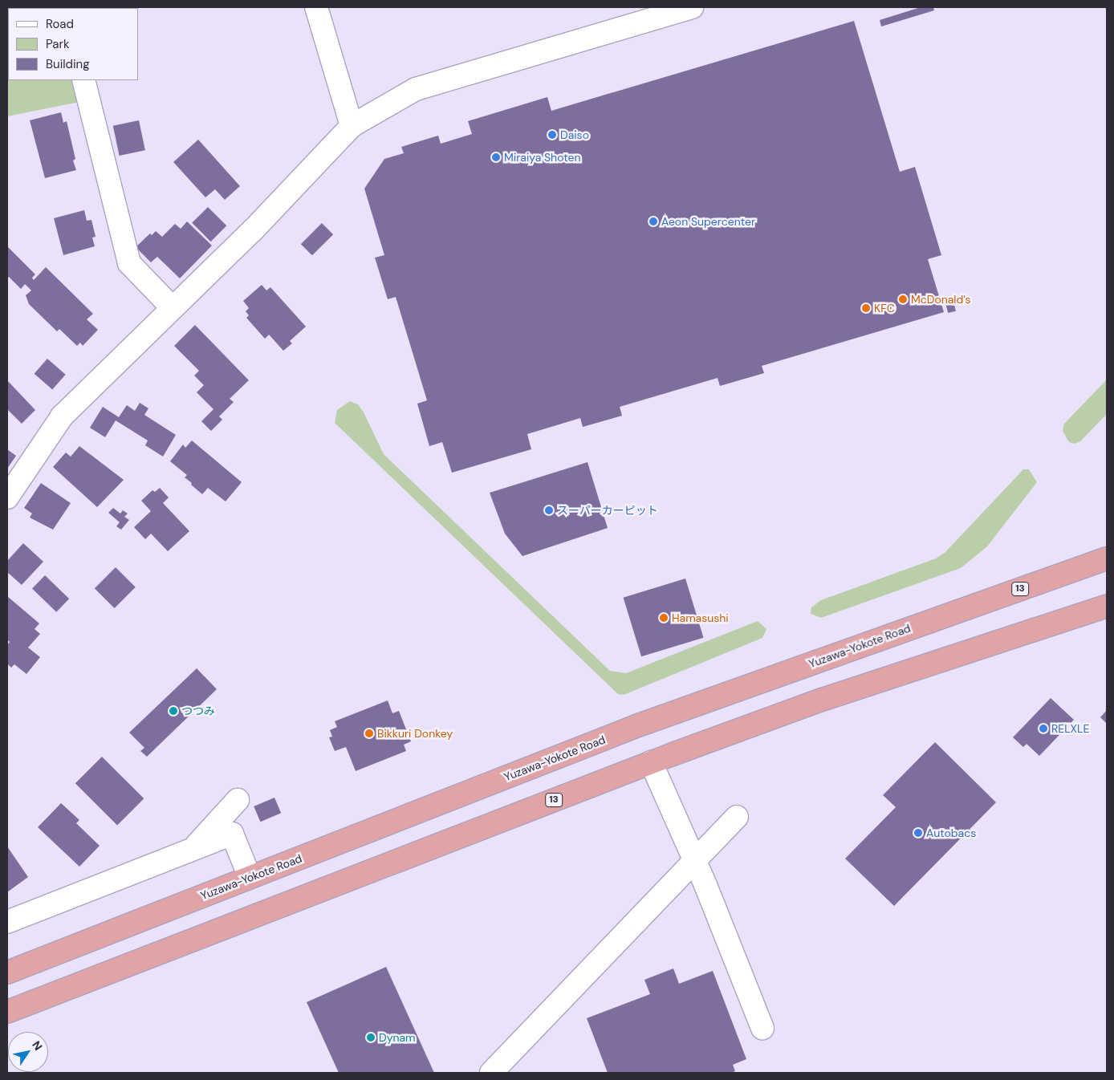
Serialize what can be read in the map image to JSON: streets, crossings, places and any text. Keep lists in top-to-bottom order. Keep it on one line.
{"streets":{"highway":["13","Yuzawa-Yokote Road"]},"places":["Daiso","Miraiya Shoten","Aeon Supercenter","McDonald's","KFC","スーパーカーピット","Hamasushi","つつみ","RELXLE","Bikkuri Donkey","Autobacs","Dynam"],"legend":["Road","Park","Building"],"north":"top right"}
